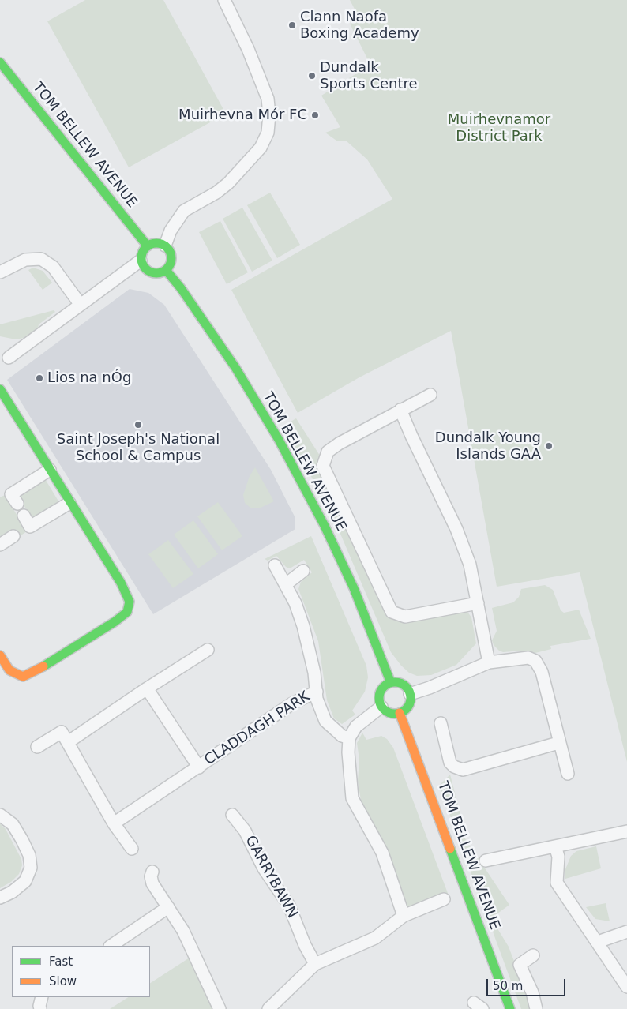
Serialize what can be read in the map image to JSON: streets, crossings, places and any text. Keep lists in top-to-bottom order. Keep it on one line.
{"streets":{"street":["TOM BELLEW AVENUE","CLADDAGH PARK","GARRYBAWN"]},"parks":["Muirhevnamor District Park"],"places":["Clann Naofa Boxing Academy","Dundalk Sports Centre","Muirhevna Mór FC","Lios na nÓg","Saint Joseph's National School & Campus","Dundalk Young Islands GAA"],"legend":["Fast","Slow"],"scale_bar":"50 m"}
